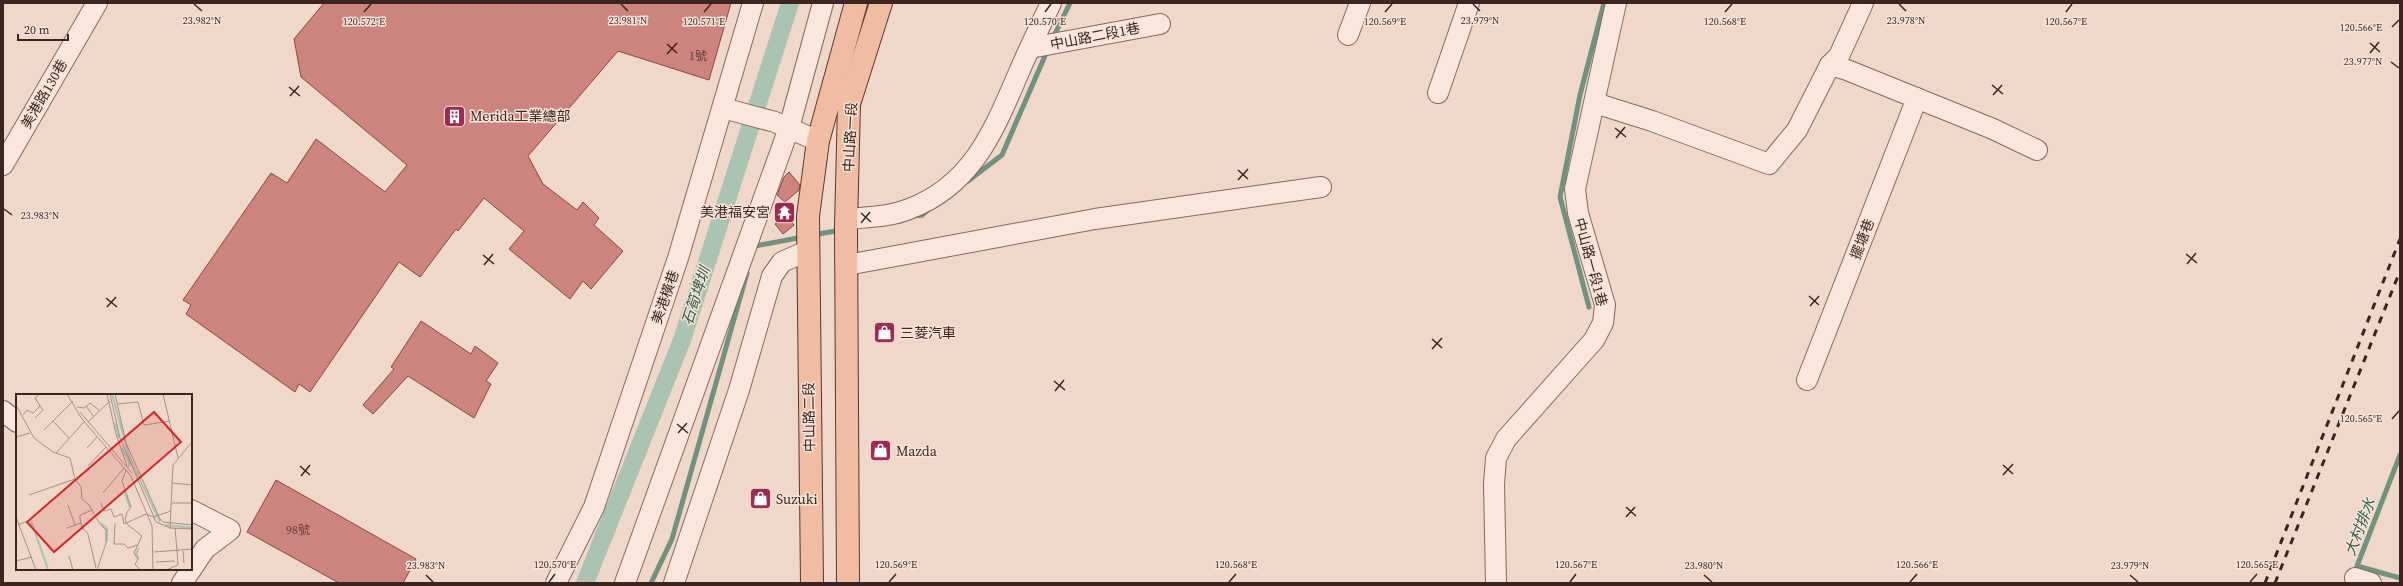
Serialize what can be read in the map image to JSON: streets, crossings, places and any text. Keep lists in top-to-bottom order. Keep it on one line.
{"streets":{"main road":["中山路一段","中山路二段"],"street":["中山路二段1巷","美港路130巷","擺塘巷","中山路一段1巷","美港橫巷"]},"crossings":[["中山路二段1巷","中山路一段"],["中山路一段","中山路二段"]],"water":["石筍埤圳","大村排水"],"places":{"building":["Merida工業總部"],"temple":["美港福安宮"],"shop":["三菱汽車","Mazda","Suzuki"]},"house_numbers":["1號","98號"],"scale_bar":"20 m","coordinates":["23.982°N","23.979°N","23.981°N","23.978°N","120.572°E","120.571°E","120.570°E","120.569°E","120.568°E","120.567°E","120.566°E","23.977°N","23.983°N","120.565°E","23.980°N"]}
